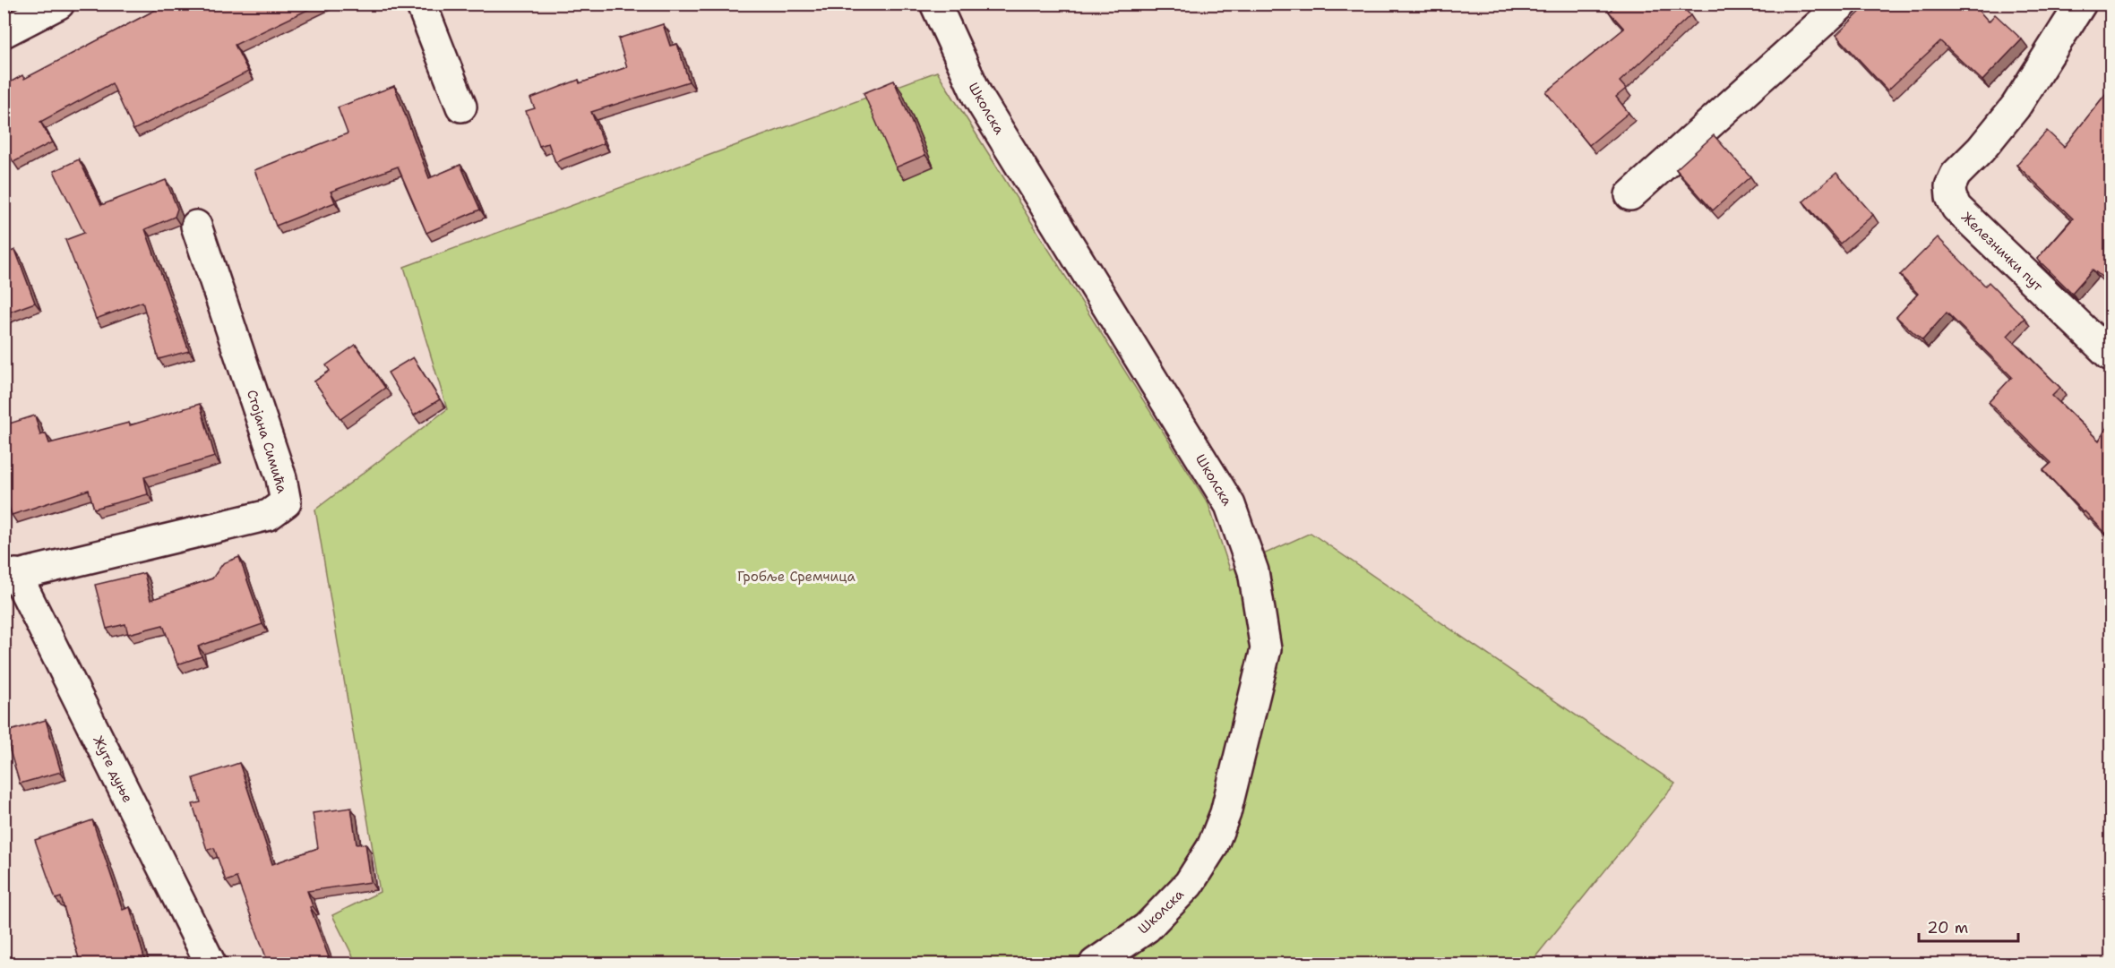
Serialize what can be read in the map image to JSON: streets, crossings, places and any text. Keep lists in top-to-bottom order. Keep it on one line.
{"streets":{"street":["Школска","Железнички пут","Стојана Симића","Жуте дуње"]},"crossings":[["Стојана Симића","Жуте дуње"]],"parks":["Гробље Сремчица"],"scale_bar":"20 m"}
